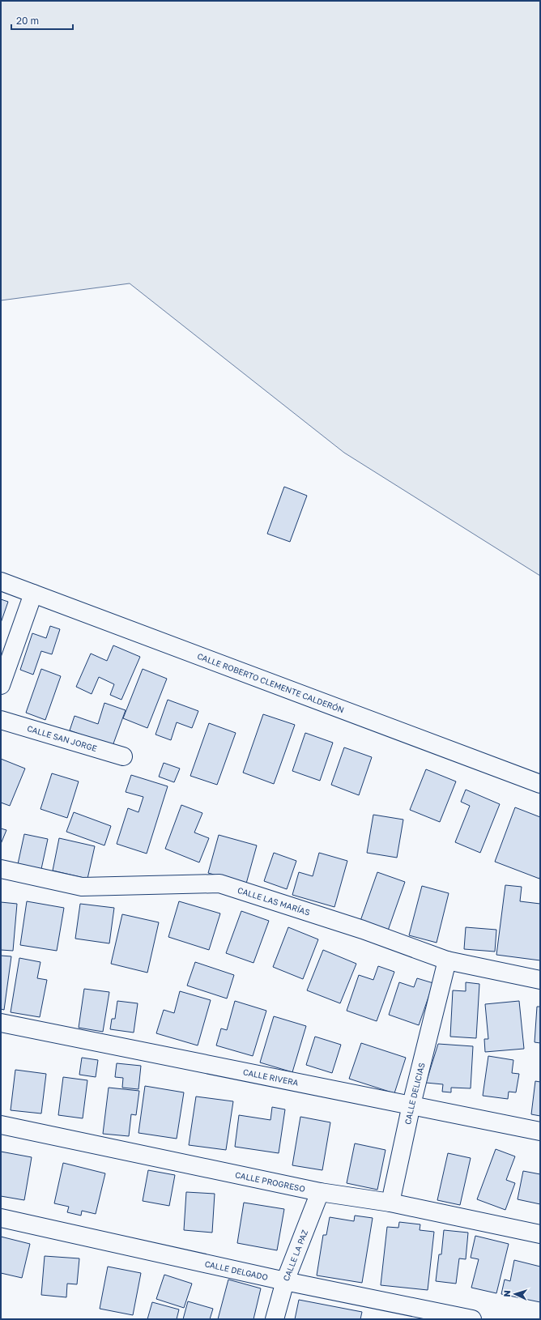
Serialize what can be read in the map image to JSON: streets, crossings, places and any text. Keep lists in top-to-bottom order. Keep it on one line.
{"streets":{"street":["CALLE ROBERTO CLEMENTE CALDERÓN","CALLE SAN JORGE","CALLE LAS MARÍAS","CALLE RIVERA","CALLE DELICIAS","CALLE PROGRESO","CALLE LA PAZ","CALLE DELGADO"]},"crossings":[["CALLE LAS MARÍAS","CALLE DELICIAS"],["CALLE RIVERA","CALLE DELICIAS"],["CALLE DELICIAS","CALLE PROGRESO"],["CALLE PROGRESO","CALLE LA PAZ"],["CALLE LA PAZ","CALLE DELGADO"]],"scale_bar":"20 m","north":"left"}
